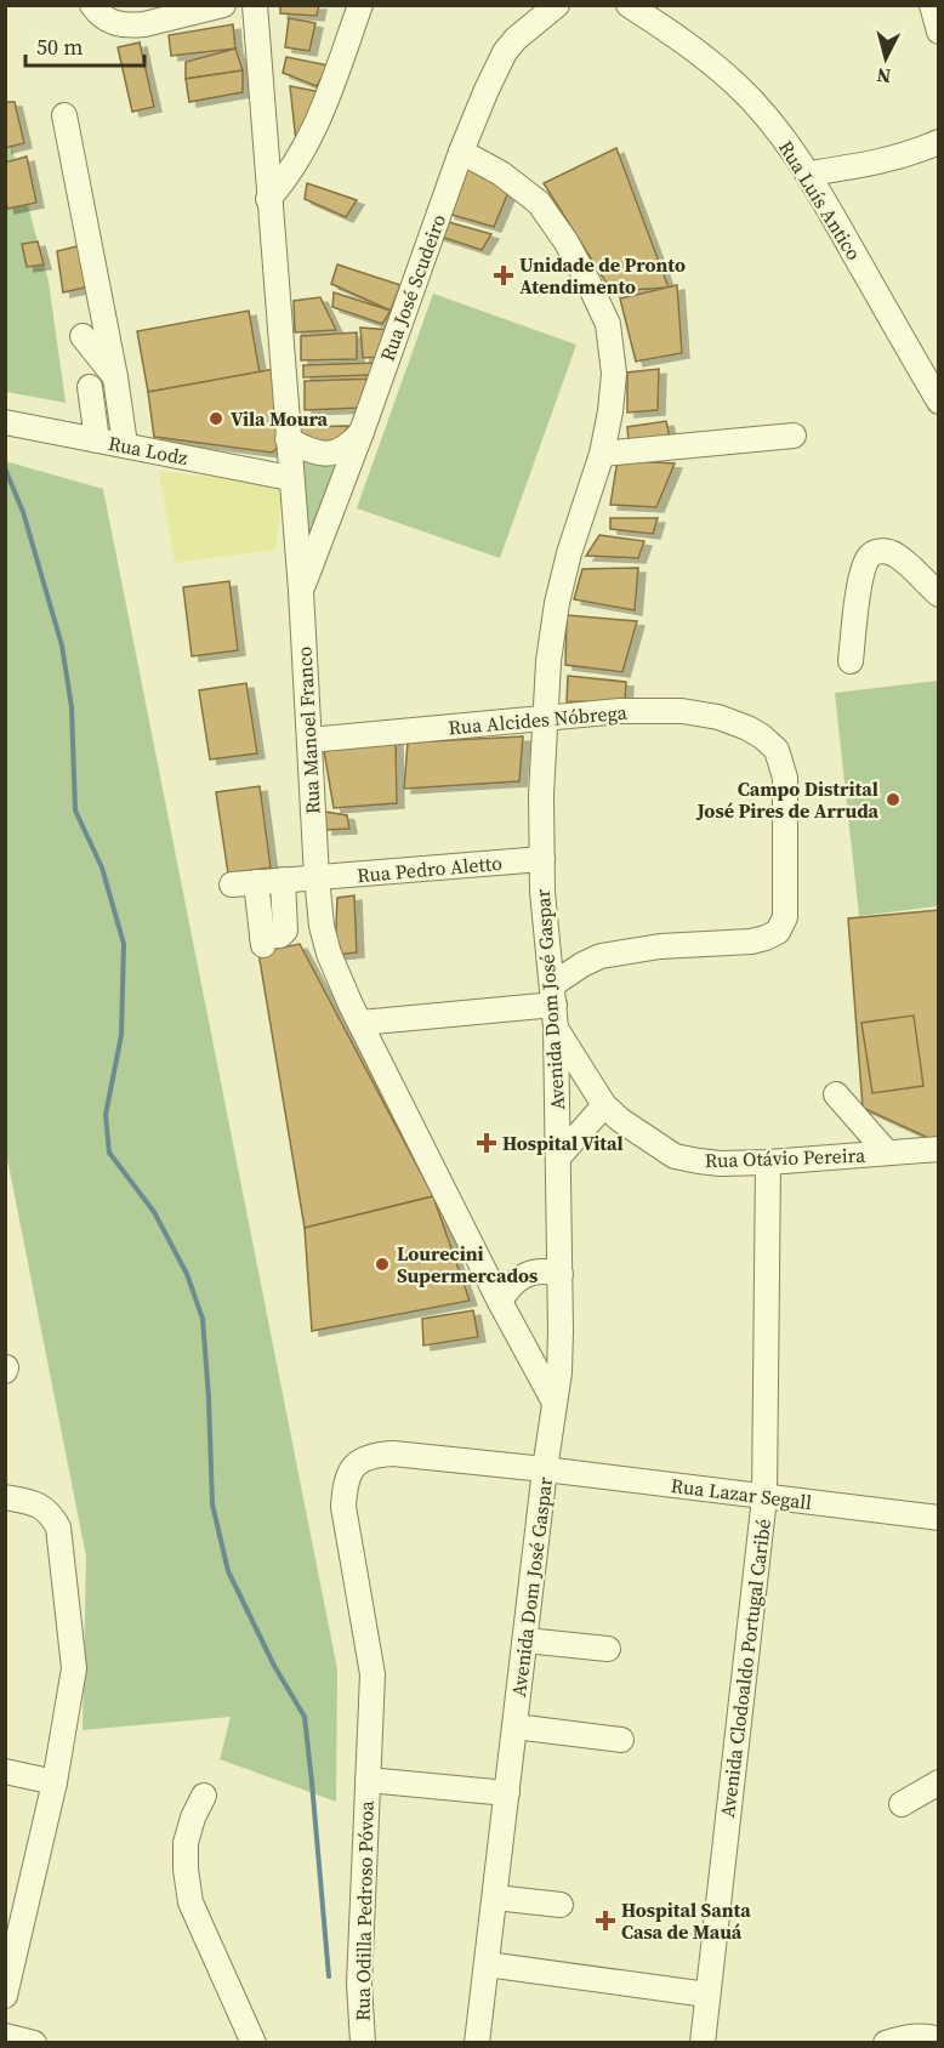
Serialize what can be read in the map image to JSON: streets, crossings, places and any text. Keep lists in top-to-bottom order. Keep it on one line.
{"streets":{"street":["Rua Luís Antico","Rua José Scudeiro","Rua Lodz","Rua Alcides Nóbrega","Rua Manoel Franco","Rua Pedro Aletto","Avenida Dom José Gaspar","Rua Otávio Pereira","Rua Lazar Segall","Avenida Clodoaldo Portugal Caribé","Rua Odilla Pedroso Póvoa"]},"crossings":[["Rua José Scudeiro","Rua Manoel Franco"],["Rua José Scudeiro","Avenida Dom José Gaspar"],["Rua Lodz","Rua Manoel Franco"],["Rua Alcides Nóbrega","Rua Manoel Franco"],["Rua Alcides Nóbrega","Avenida Dom José Gaspar"],["Rua Alcides Nóbrega","Rua Otávio Pereira"],["Rua Manoel Franco","Rua Pedro Aletto"],["Rua Manoel Franco","Avenida Dom José Gaspar"],["Rua Pedro Aletto","Avenida Dom José Gaspar"],["Avenida Dom José Gaspar","Rua Otávio Pereira"],["Avenida Dom José Gaspar","Rua Lazar Segall"],["Rua Otávio Pereira","Avenida Clodoaldo Portugal Caribé"],["Rua Lazar Segall","Avenida Clodoaldo Portugal Caribé"],["Rua Lazar Segall","Rua Odilla Pedroso Póvoa"]],"places":{"health":["Unidade de Pronto Atendimento","Hospital Vital","Hospital Santa Casa de Mauá"],"other":["Vila Moura","Campo Distrital José Pires de Arruda","Lourecini Supermercados"]},"scale_bar":"50 m","north":"bottom"}
